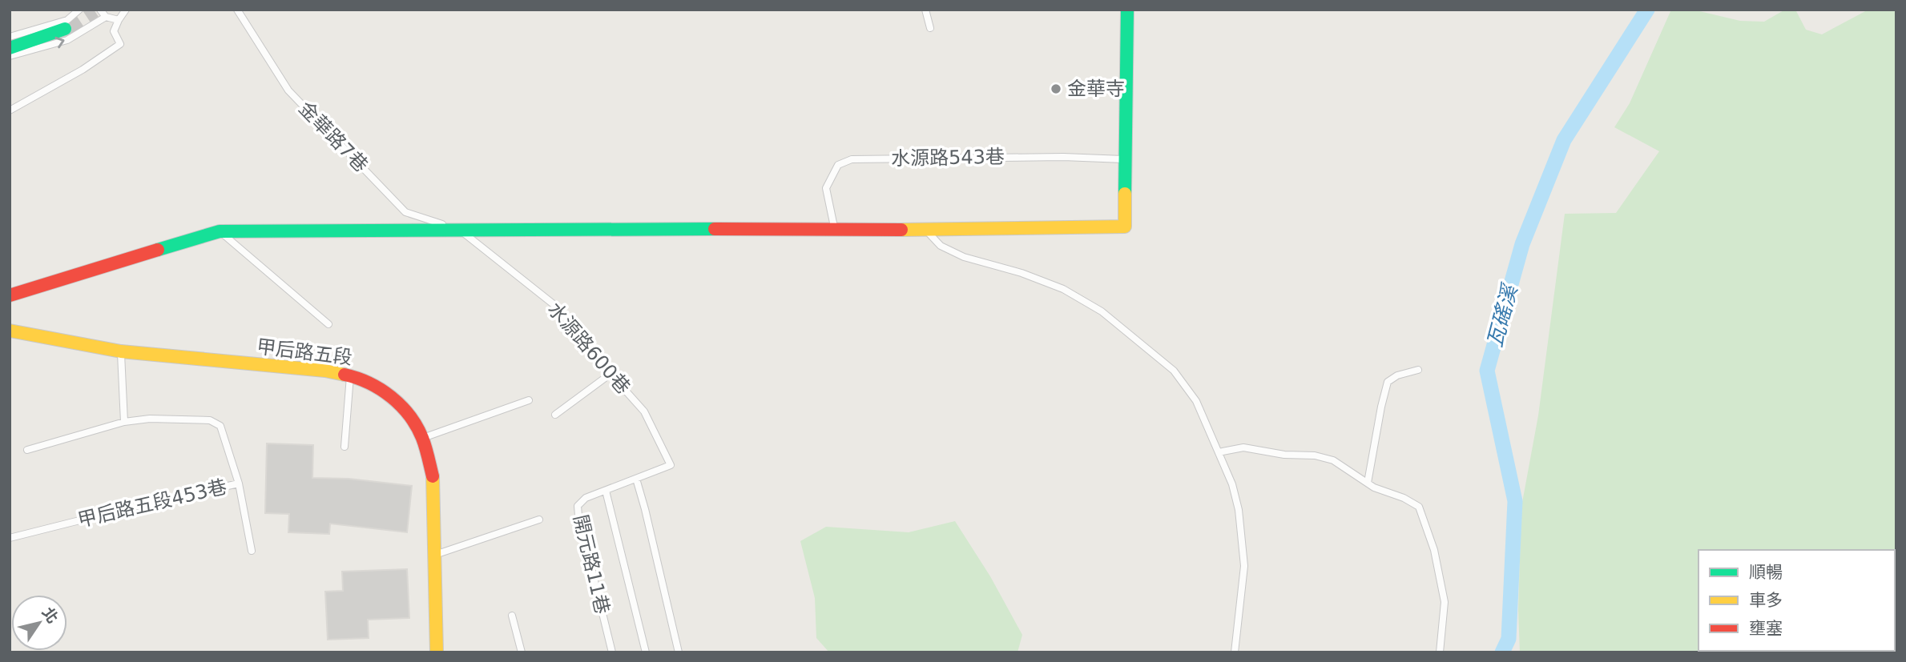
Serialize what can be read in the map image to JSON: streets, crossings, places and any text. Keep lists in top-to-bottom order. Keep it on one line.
{"streets":{"street":["甲后路五段"],"lane":["金華路7巷","水源路543巷","水源路600巷","甲后路五段453巷","開元路11巷"]},"crossings":[["金華路7巷","水源路600巷"],["水源路600巷","開元路11巷"]],"water":["瓦磘溪"],"places":["金華寺"],"legend":["順暢","車多","壅塞"],"north":"top right"}
